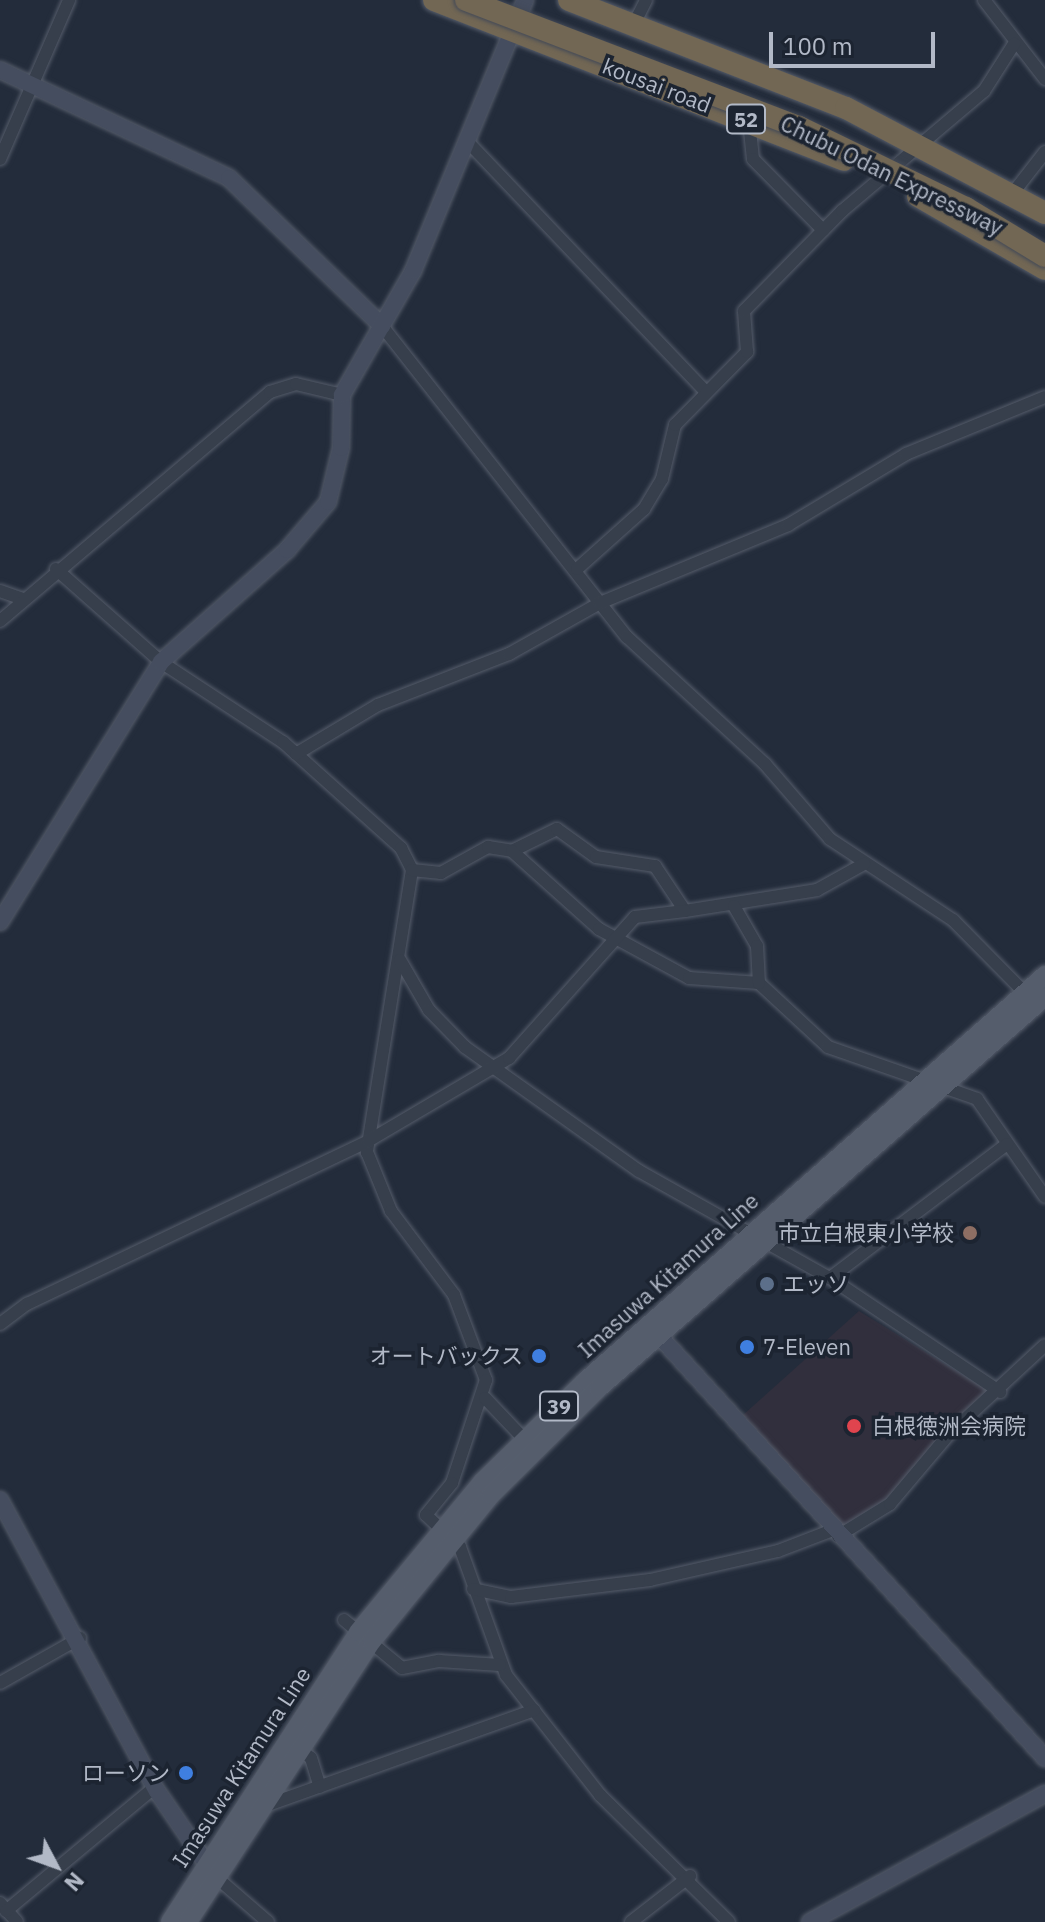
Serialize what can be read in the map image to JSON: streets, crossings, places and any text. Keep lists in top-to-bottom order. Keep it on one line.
{"streets":{"highway":["kousai road","52","Chubu Odan Expressway"],"main road":["Imasuwa Kitamura Line","39"]},"places":["市立白根東小学校","エッソ","7-Eleven","オートバックス","白根徳洲会病院","ローソン"],"scale_bar":"100 m","north":"bottom right"}
